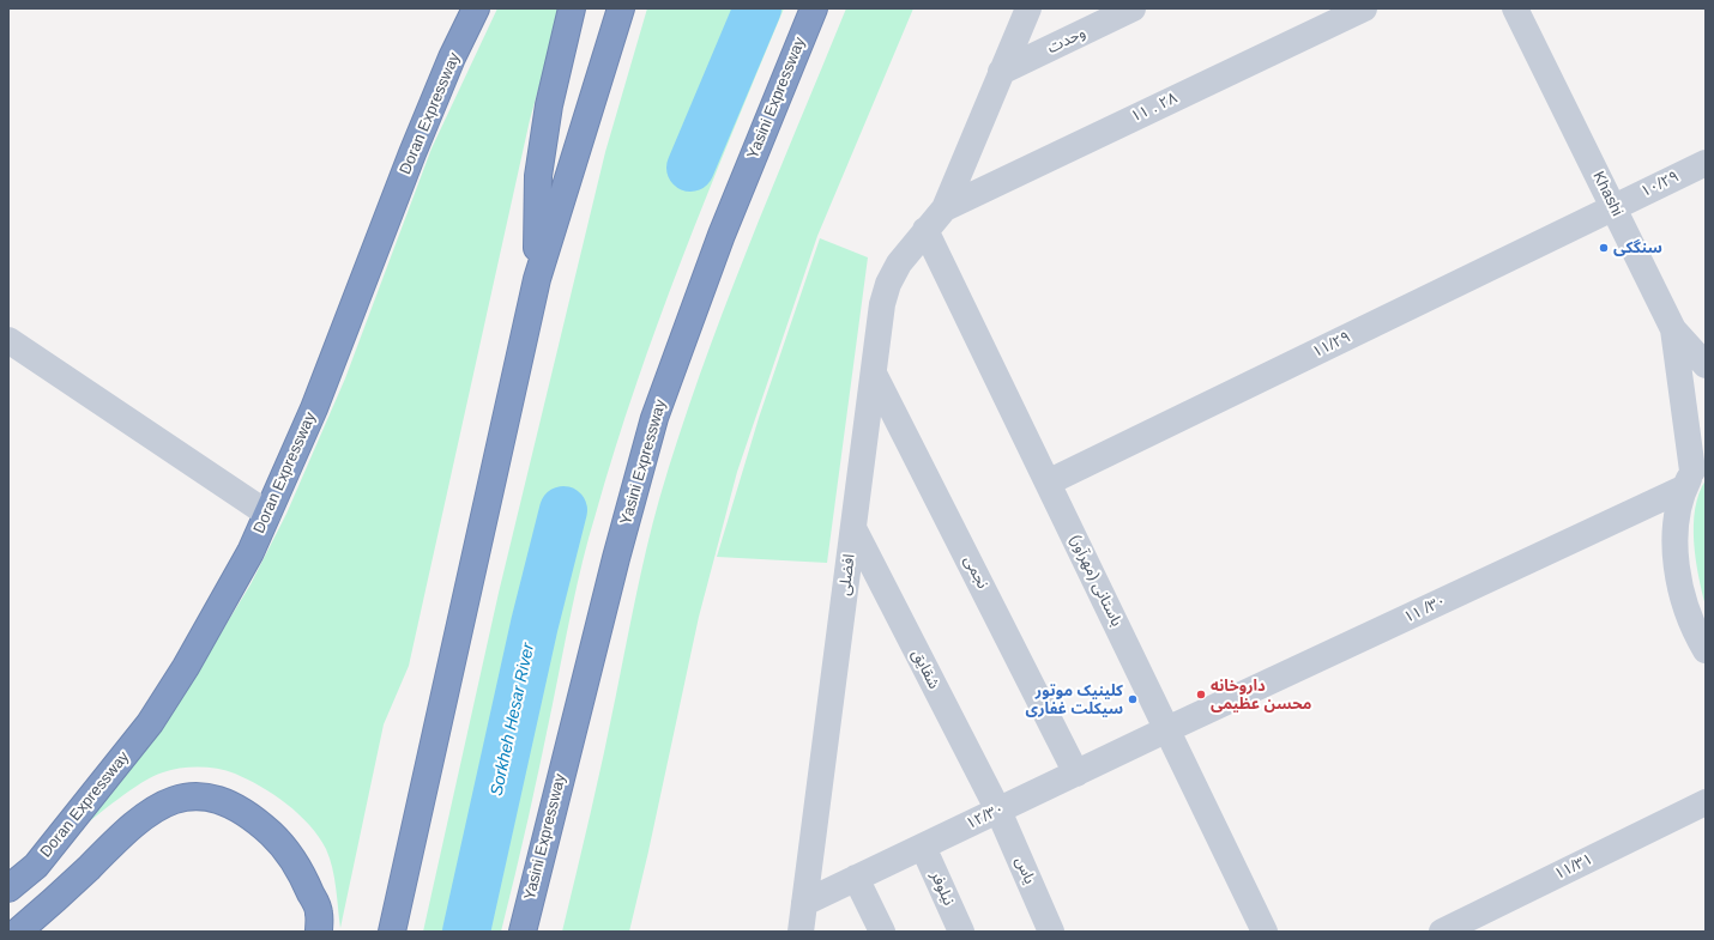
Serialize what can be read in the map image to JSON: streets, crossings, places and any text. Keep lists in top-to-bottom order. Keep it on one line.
{"streets":{"highway":["Yasini Expressway","Doran Expressway"],"street":["وحدت","۱۱ . ۲۸","۱۰/۲۹","Khashi","۱۱/۲۹","نجمی","افضلی","باستانی (مهرآور)","۱۱ /۳۰","شقایق","۱۲/۳۰","۱۱/۳۱","یاس","نیلوفر"]},"crossings":[["۱۱ . ۲۸","افضلی"],["۱۰/۲۹","Khashi"],["۱۰/۲۹","۱۱/۲۹"],["Khashi","۱۱/۲۹"],["Khashi","۱۱ /۳۰"],["۱۱/۲۹","باستانی (مهرآور)"],["نجمی","افضلی"],["نجمی","۱۲/۳۰"],["افضلی","باستانی (مهرآور)"],["افضلی","شقایق"],["افضلی","۱۲/۳۰"],["باستانی (مهرآور)","۱۱ /۳۰"],["باستانی (مهرآور)","۱۲/۳۰"],["۱۱ /۳۰","۱۲/۳۰"],["شقایق","۱۲/۳۰"],["شقایق","یاس"],["۱۲/۳۰","یاس"],["۱۲/۳۰","نیلوفر"]],"water":["Sorkheh Hesar River"],"places":["سنگکی","داروخانه محسن عظیمی","کلینیک موتور سیکلت غفاری"]}
